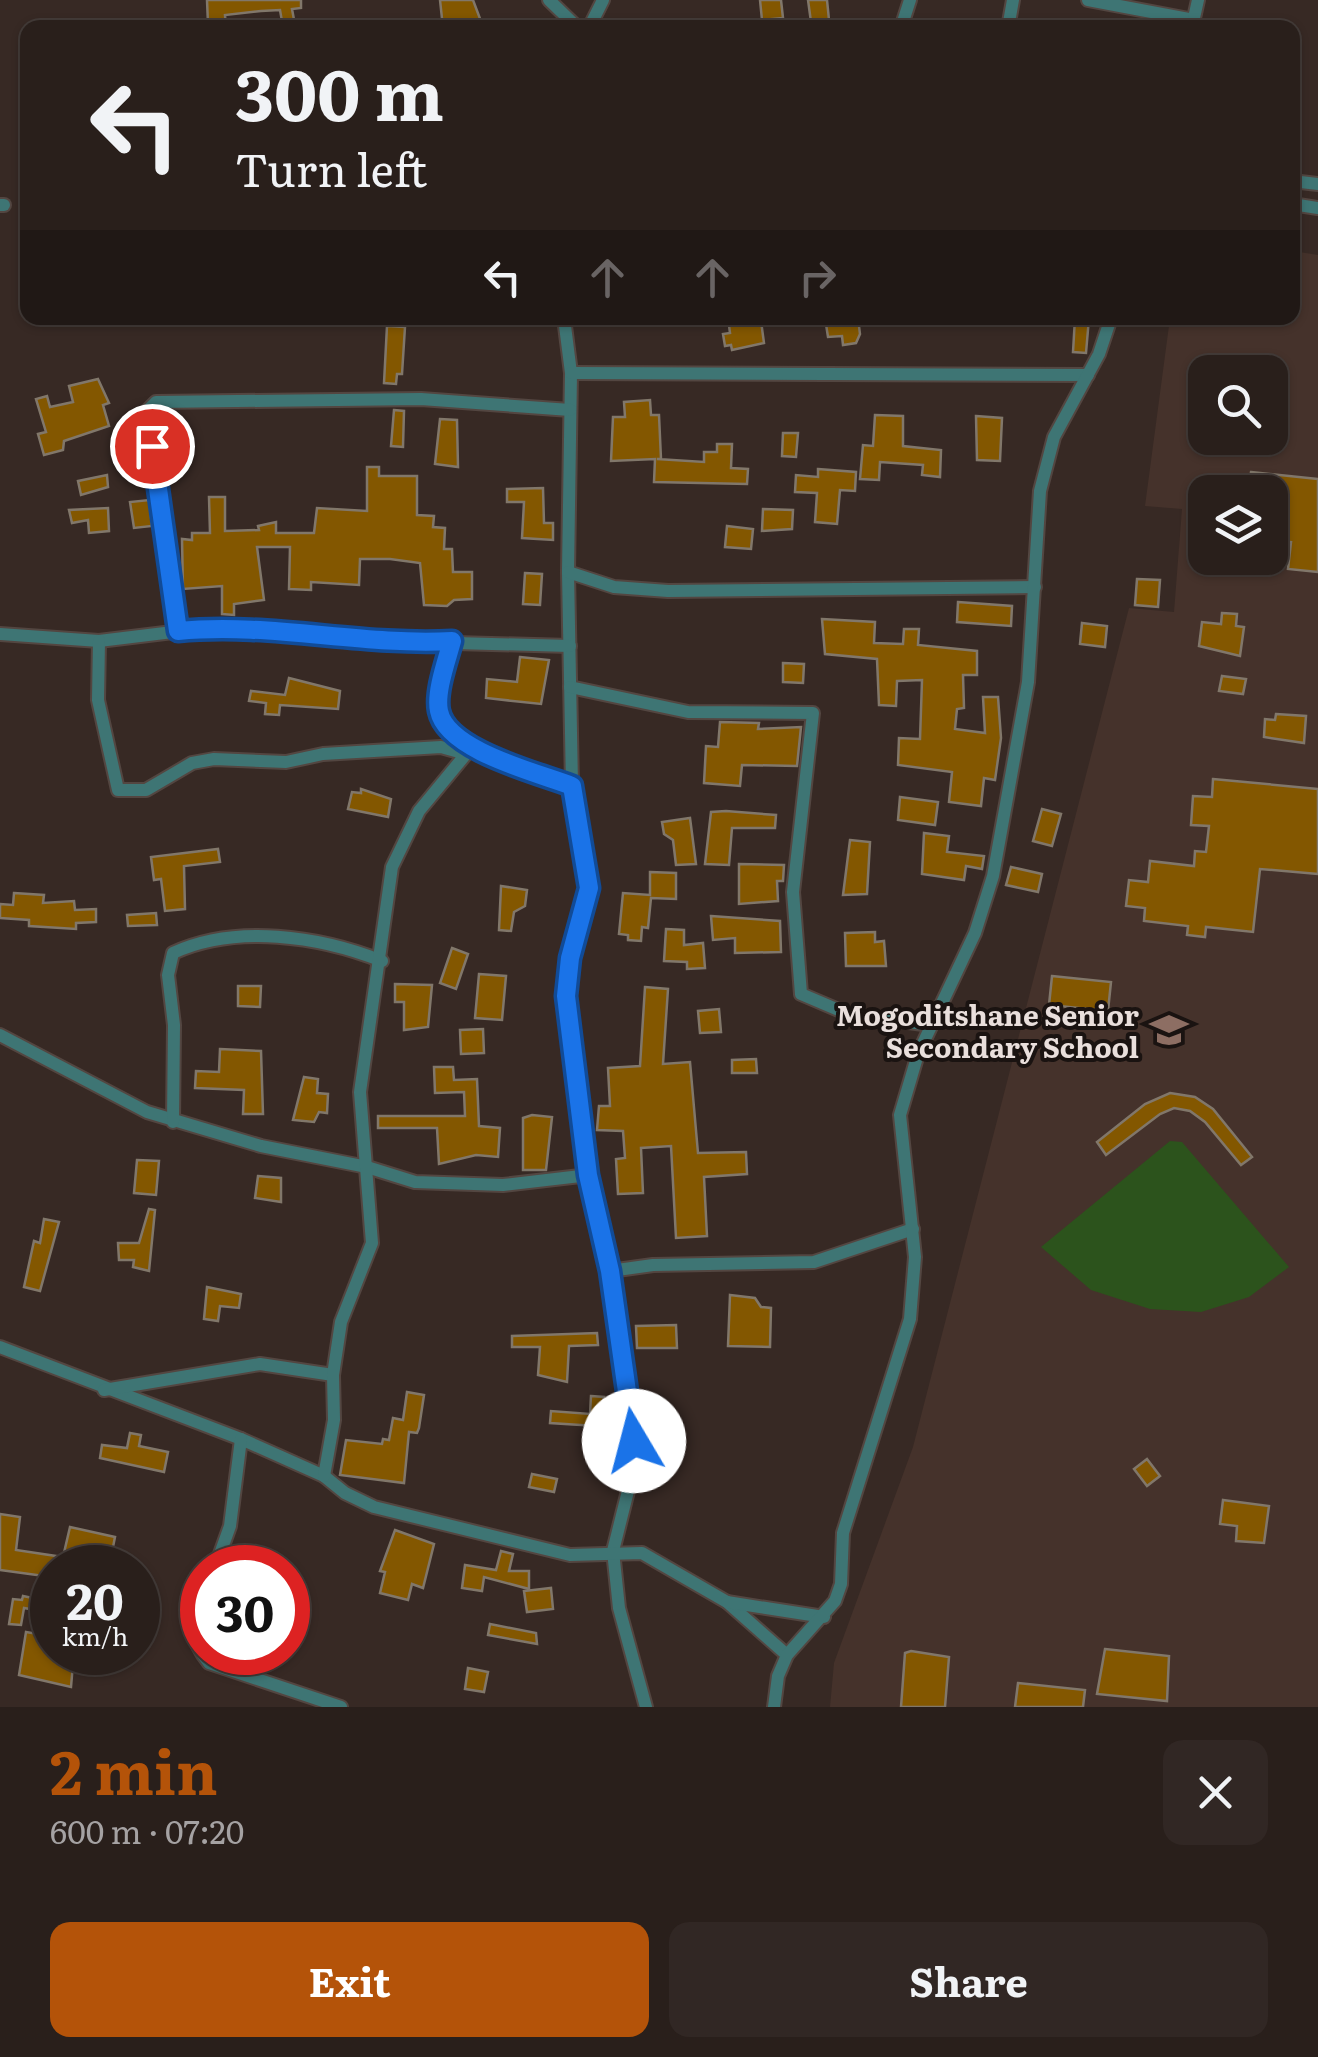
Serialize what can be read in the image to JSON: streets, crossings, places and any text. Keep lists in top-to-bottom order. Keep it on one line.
{"places":{"school or university":["Mogoditshane Senior Secondary School"]},"page":{"turn":["300 m","Turn left"],"speed":"20 km/h","limit":"30","heading":["2 min","600 m · 07:20"],"buttons":["Exit","Share"]}}
